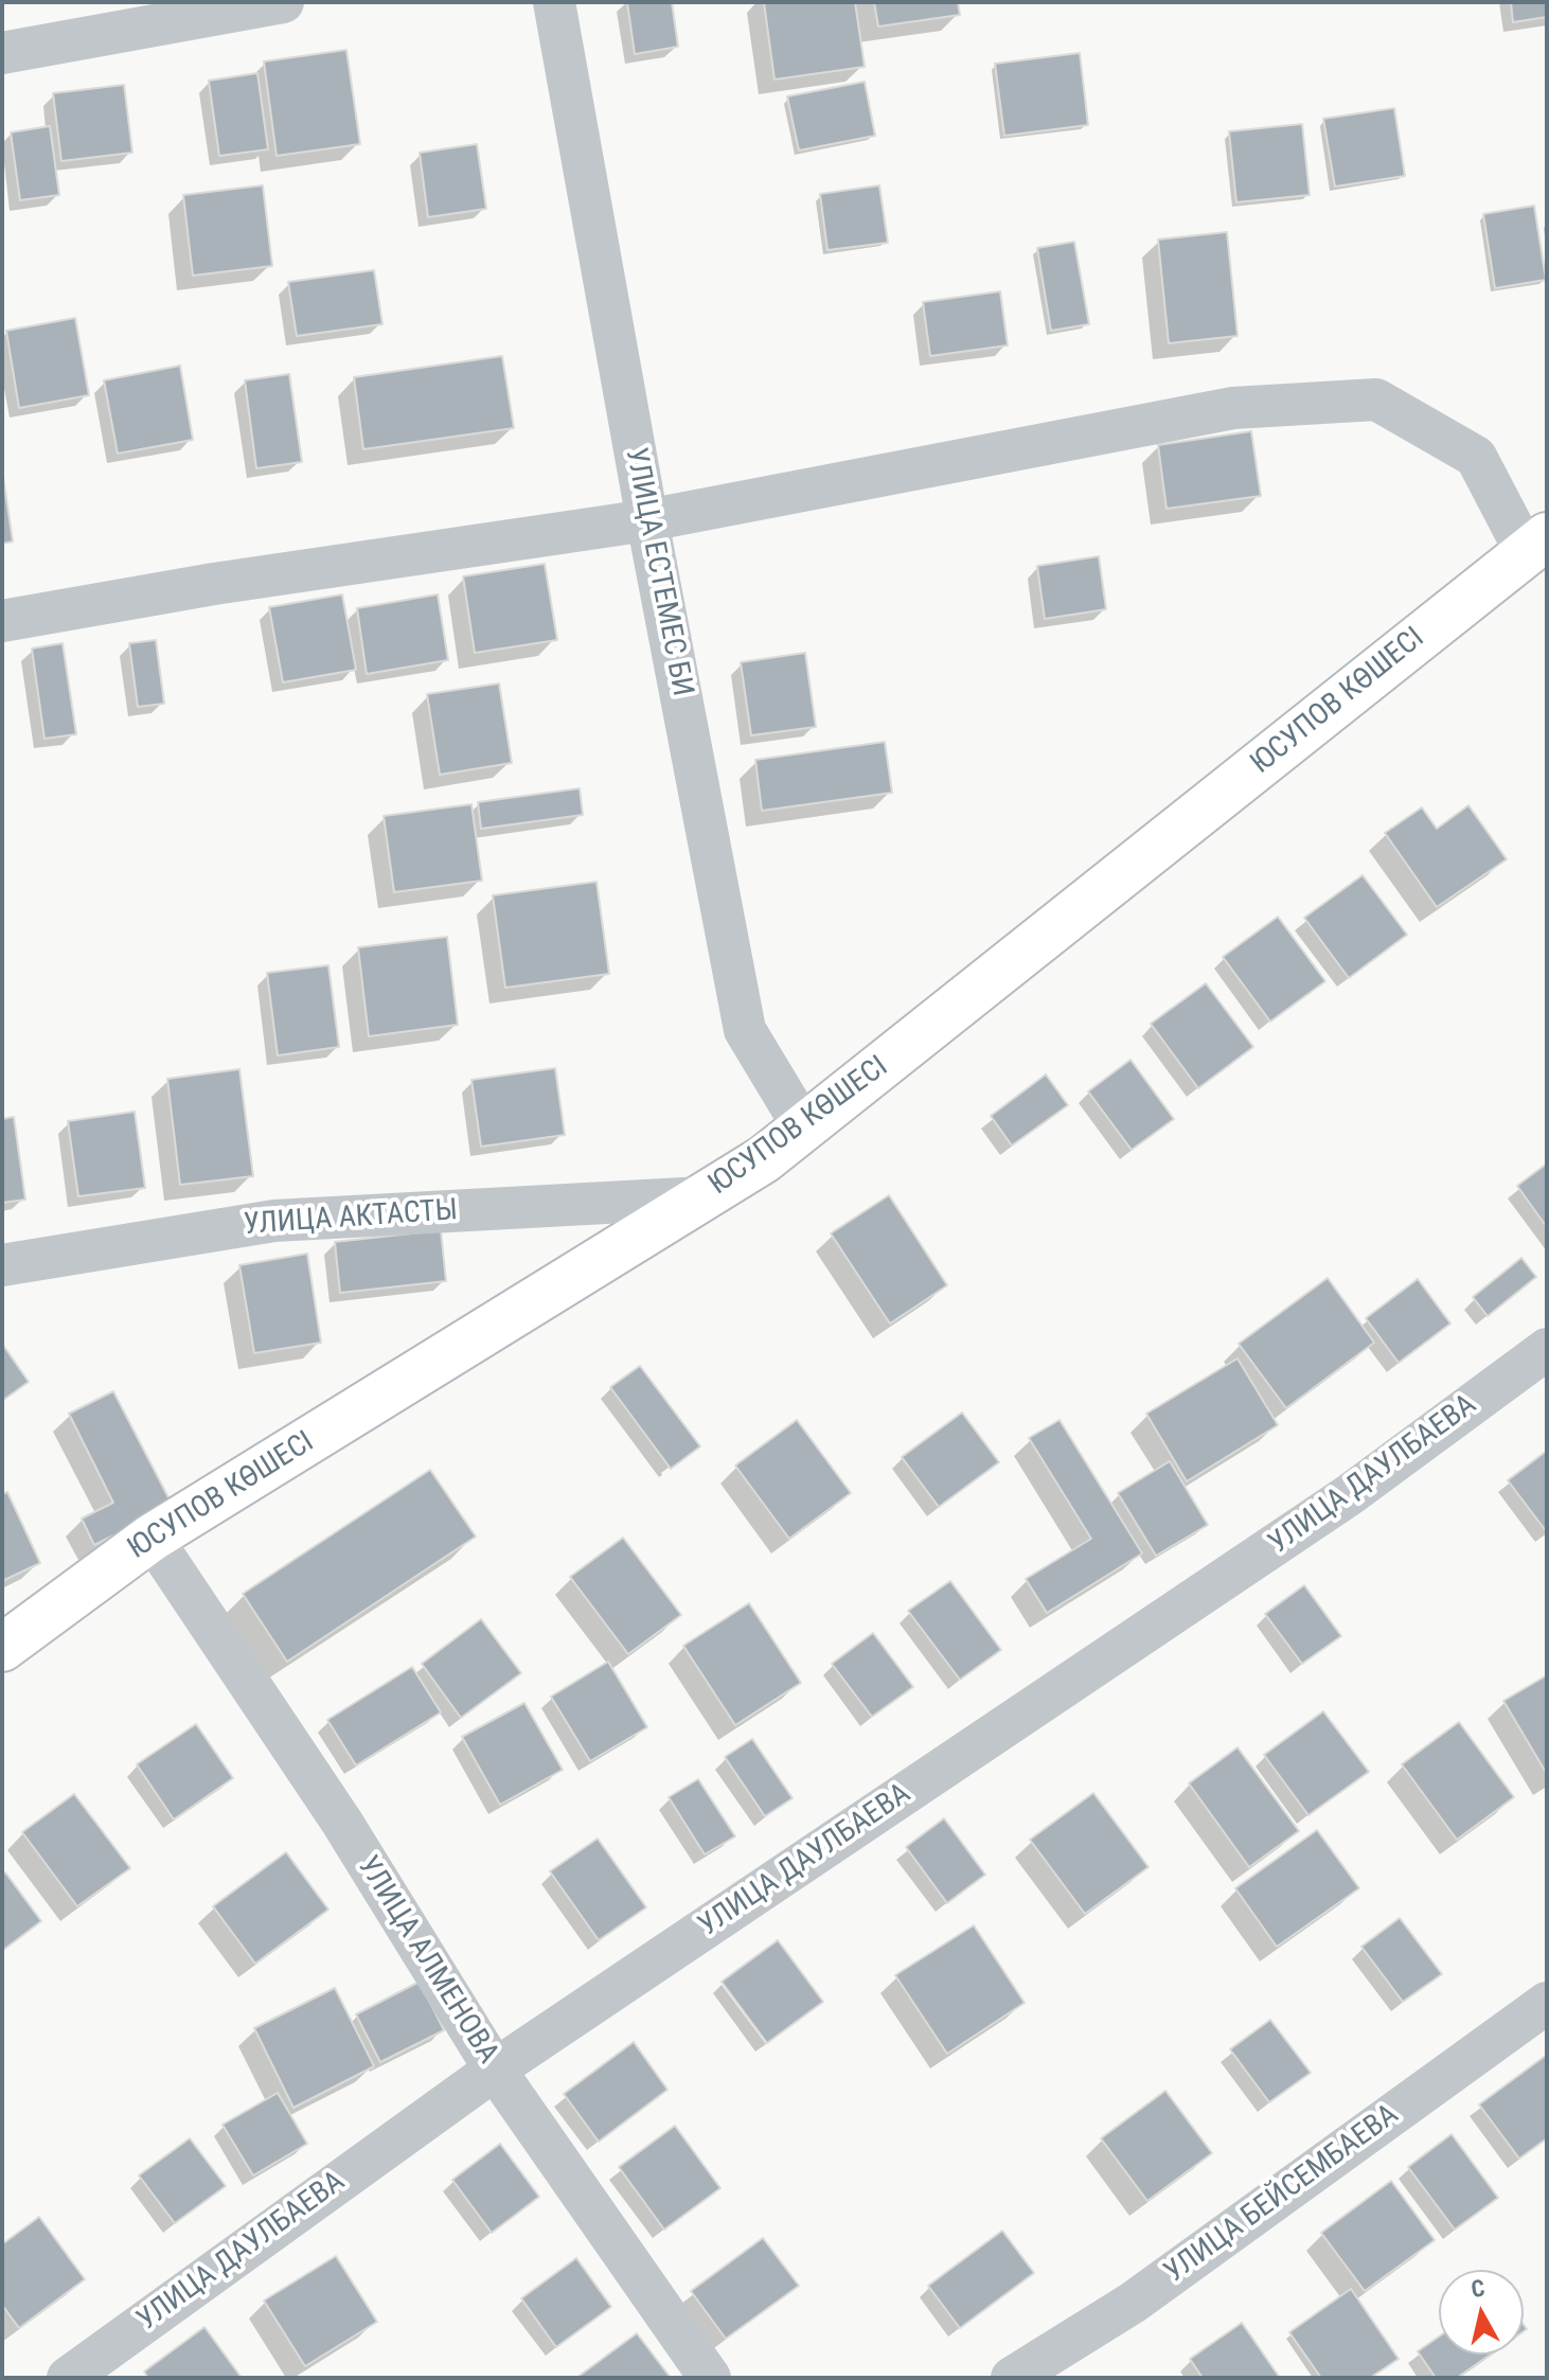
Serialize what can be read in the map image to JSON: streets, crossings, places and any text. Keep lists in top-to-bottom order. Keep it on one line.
{"streets":{"street":["УЛИЦА ЕСТЕМЕС БИ","ЮСУПОВ КӨШЕСІ","УЛИЦА АКТАСТЫ","УЛИЦА ДАУЛБАЕВА","УЛИЦА АЛМЕНОВА","УЛИЦА БЕЙСЕМБАЕВА"]},"crossings":[["УЛИЦА ЕСТЕМЕС БИ","ЮСУПОВ КӨШЕСІ"],["ЮСУПОВ КӨШЕСІ","УЛИЦА АКТАСТЫ"],["ЮСУПОВ КӨШЕСІ","УЛИЦА АЛМЕНОВА"],["УЛИЦА ДАУЛБАЕВА","УЛИЦА АЛМЕНОВА"]],"north":"top"}
